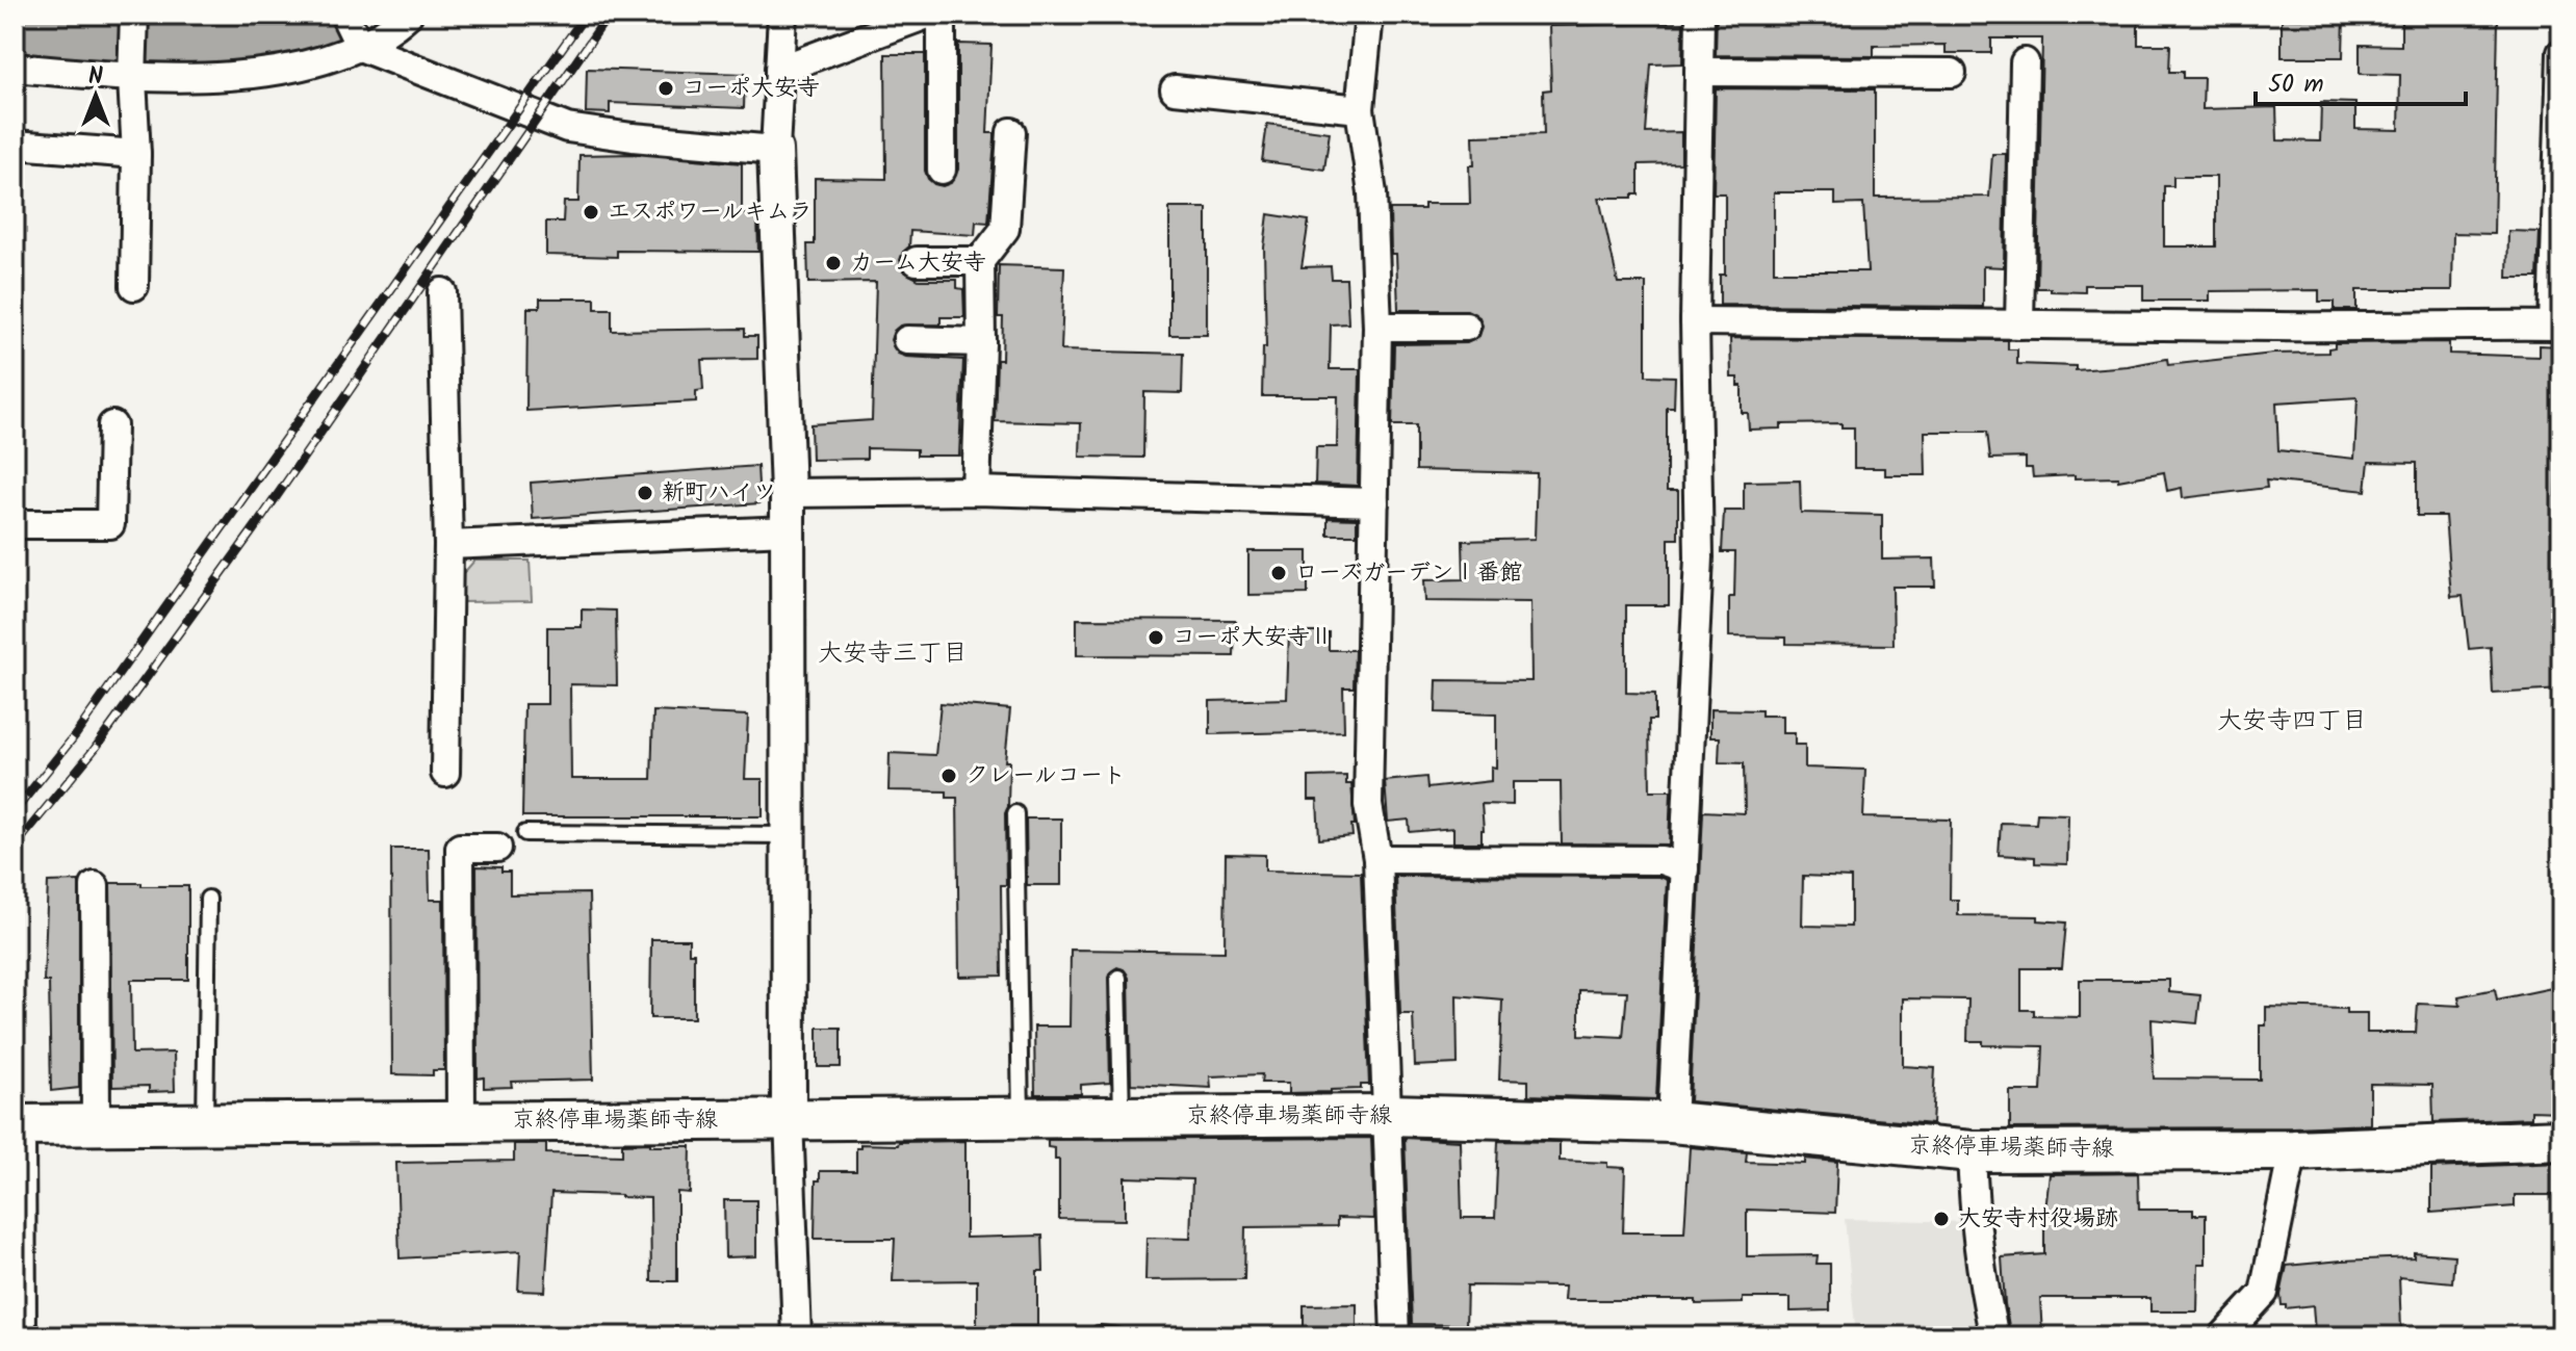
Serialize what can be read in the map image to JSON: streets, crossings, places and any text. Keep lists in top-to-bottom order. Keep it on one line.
{"streets":{"main road":["京終停車場薬師寺線"]},"districts":["大安寺三丁目","大安寺四丁目"],"places":["コーポ大安寺","エスポワールキムラ","カーム大安寺","新町ハイツ","ローズガーデンⅠ番館","コーポ大安寺Ⅱ","クレールコート","大安寺村役場跡"],"scale_bar":"50 m","north":"top"}
